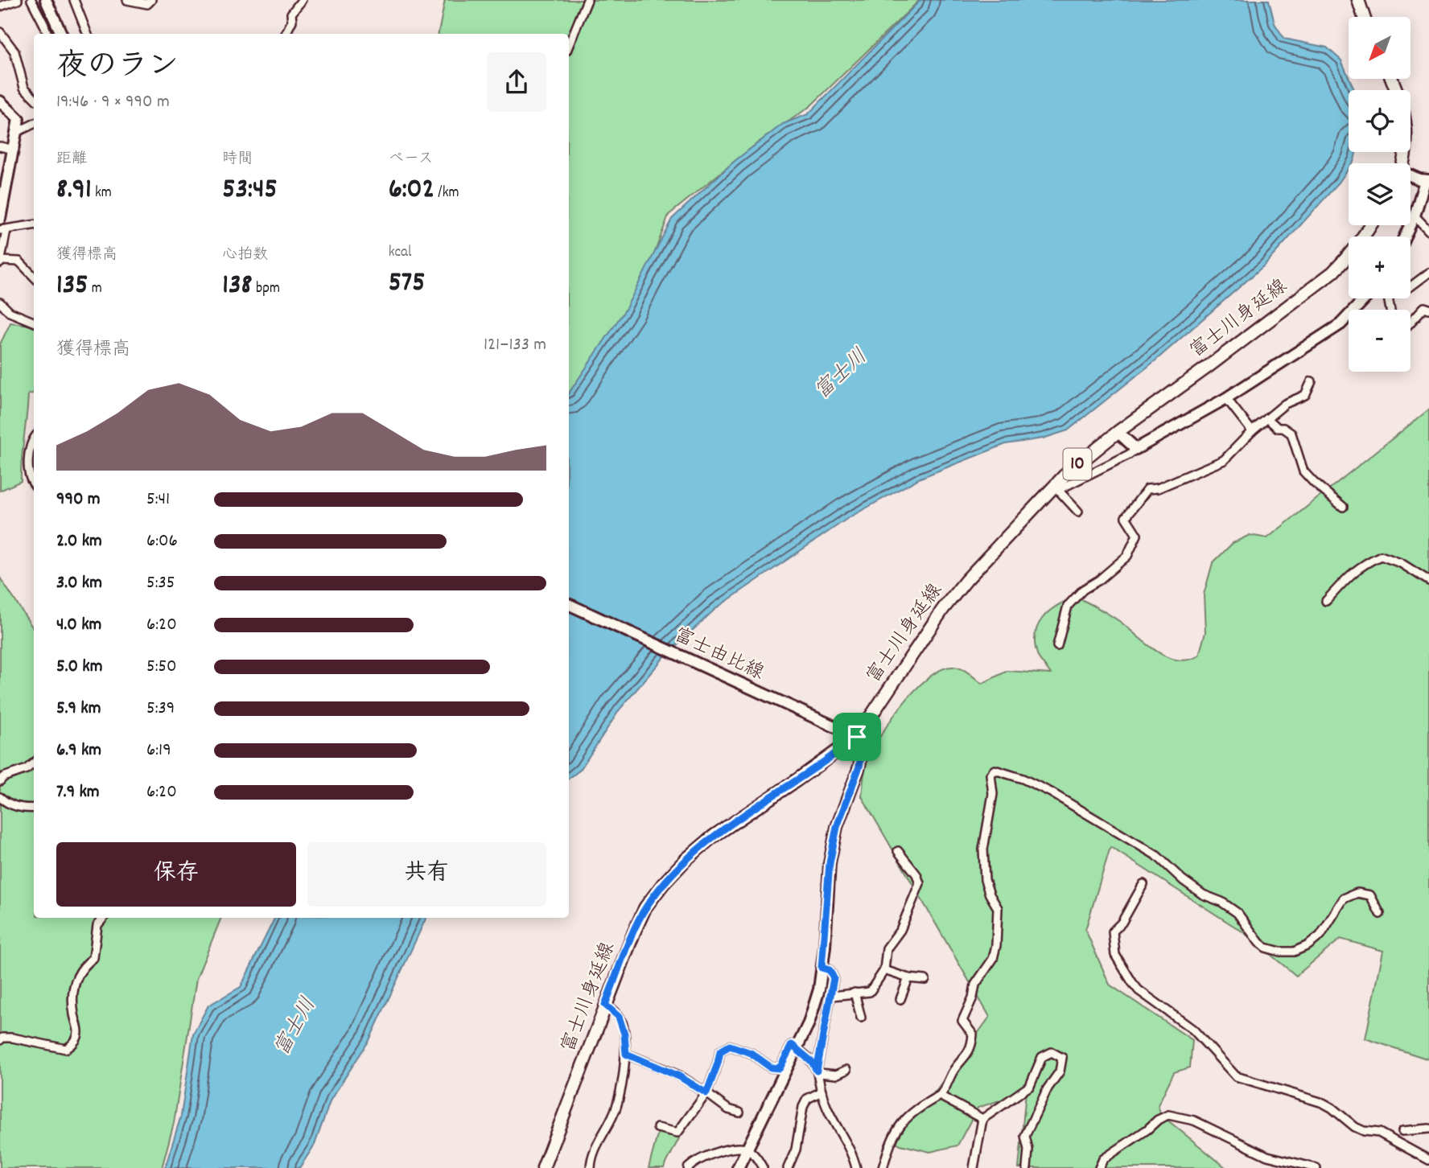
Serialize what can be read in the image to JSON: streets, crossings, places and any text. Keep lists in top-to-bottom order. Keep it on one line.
{"streets":{"main road":["富士川身延線","10"],"street":["富士由比線"]},"crossings":[["富士川身延線","富士由比線"]],"water":["富士川"],"north":"bottom left","page":{"map_buttons":["+","−"],"heading":["夜のラン","19:46 · 9 × 990 m"],"stats":[["距離","8.91 km"],["時間","53:45"],["ペース","6:02 /km"],["獲得標高","135 m"],["心拍数","138 bpm"],["kcal","575"]],"chart":["獲得標高","121–133 m"],"list":[{"name":"990 m","note":"5:41"},{"name":"2.0 km","note":"6:06"},{"name":"3.0 km","note":"5:35"},{"name":"4.0 km","note":"6:20"},{"name":"5.0 km","note":"5:50"},{"name":"5.9 km","note":"5:39"},{"name":"6.9 km","note":"6:19"},{"name":"7.9 km","note":"6:20"}],"buttons":["保存","共有"]}}
